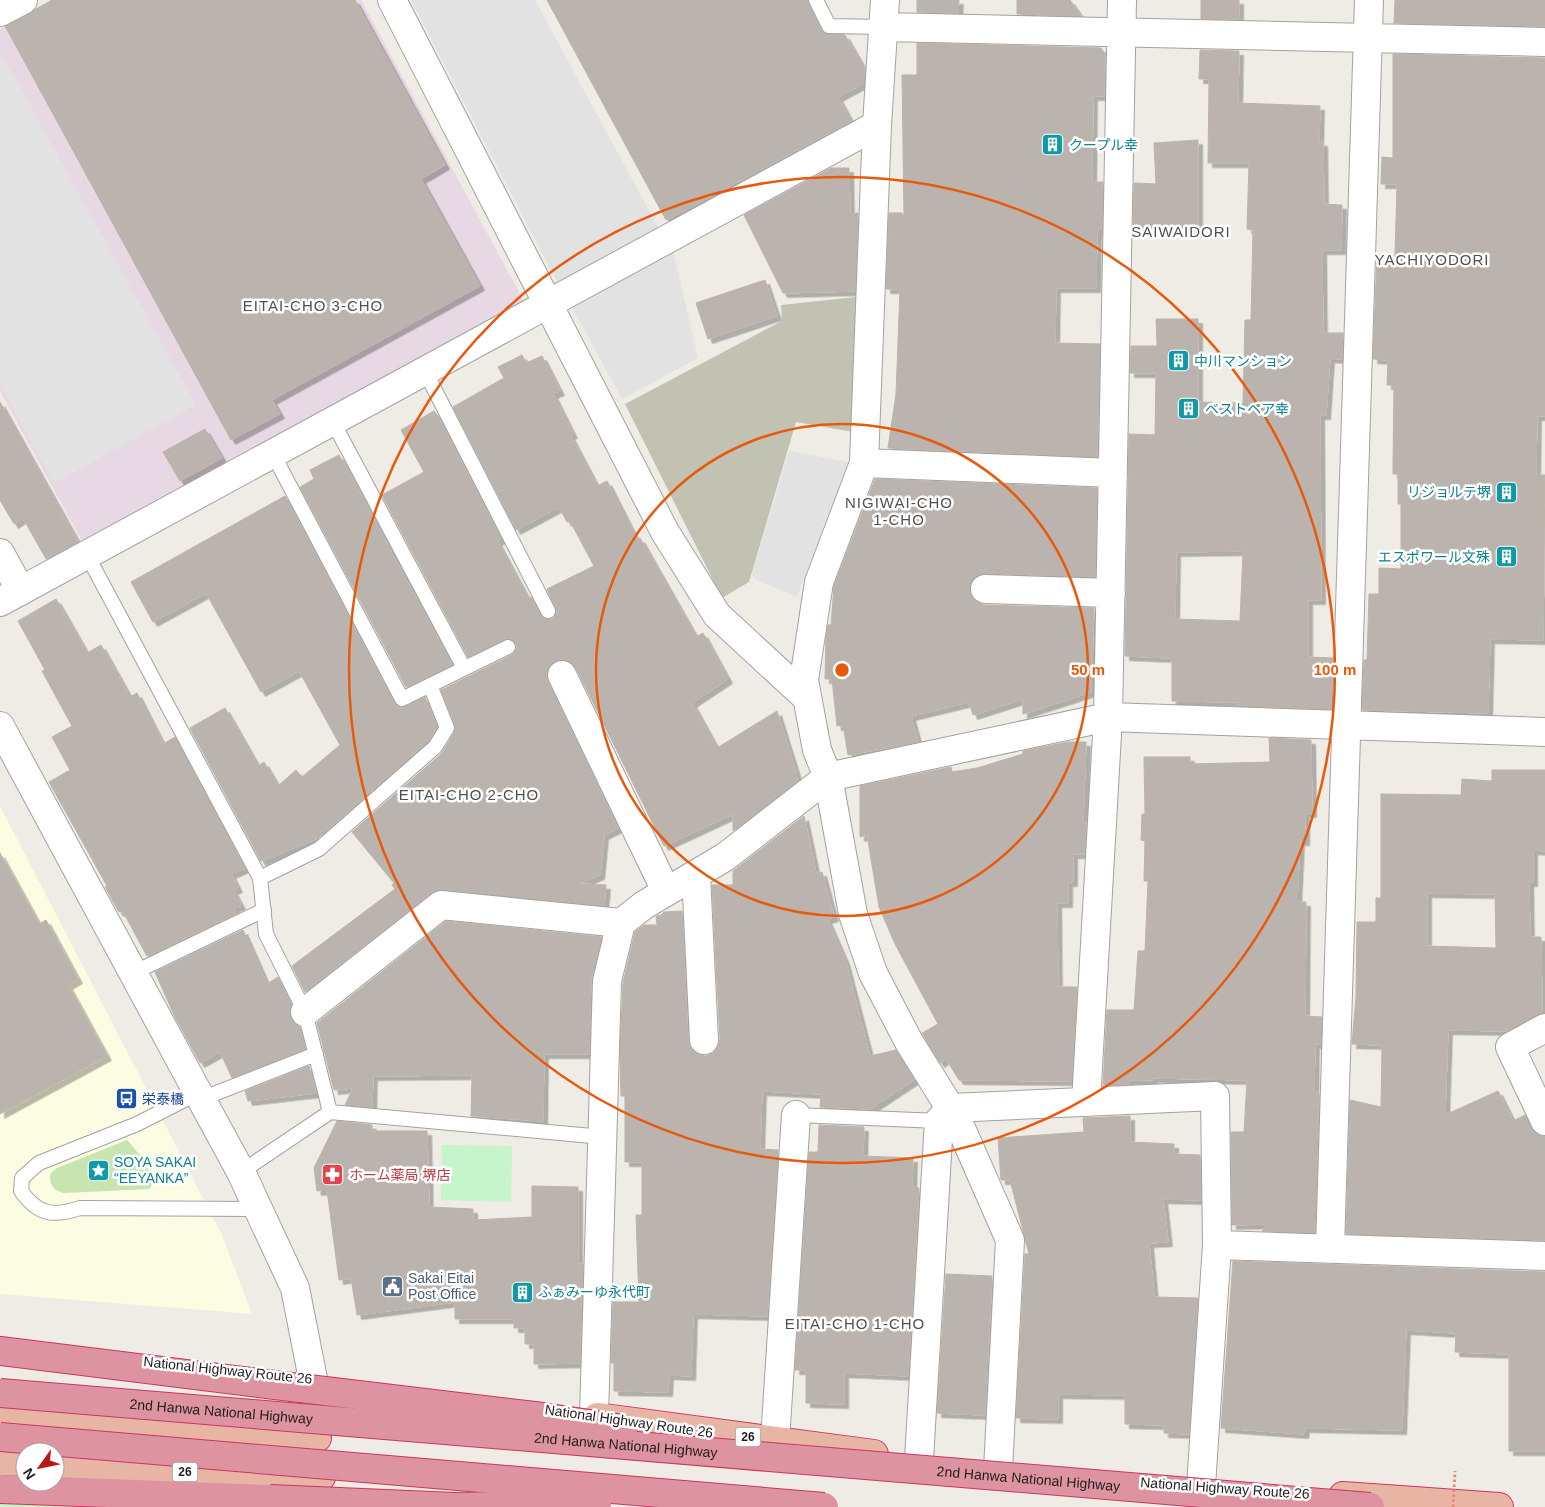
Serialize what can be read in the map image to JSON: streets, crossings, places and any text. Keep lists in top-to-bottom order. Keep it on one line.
{"streets":{"highway":["National Highway Route 26","2nd Hanwa National Highway","26"]},"districts":["SAIWAIDORI","YACHIYODORI","EITAI-CHO 3-CHO","NIGIWAI-CHO 1-CHO","EITAI-CHO 2-CHO","EITAI-CHO 1-CHO"],"places":{"building":["クープル幸","中川マンション","ベストペア幸","リジョルテ堺","エスポワール文殊","ふぁみーゆ永代町"],"bus stop":["栄泰橋"],"place":["SOYA SAKAI “EEYANKA”"],"pharmacy":["ホーム薬局 堺店"],"public building":["Sakai Eitai Post Office"]},"north":"bottom left","rings":["50 m","100 m"]}
